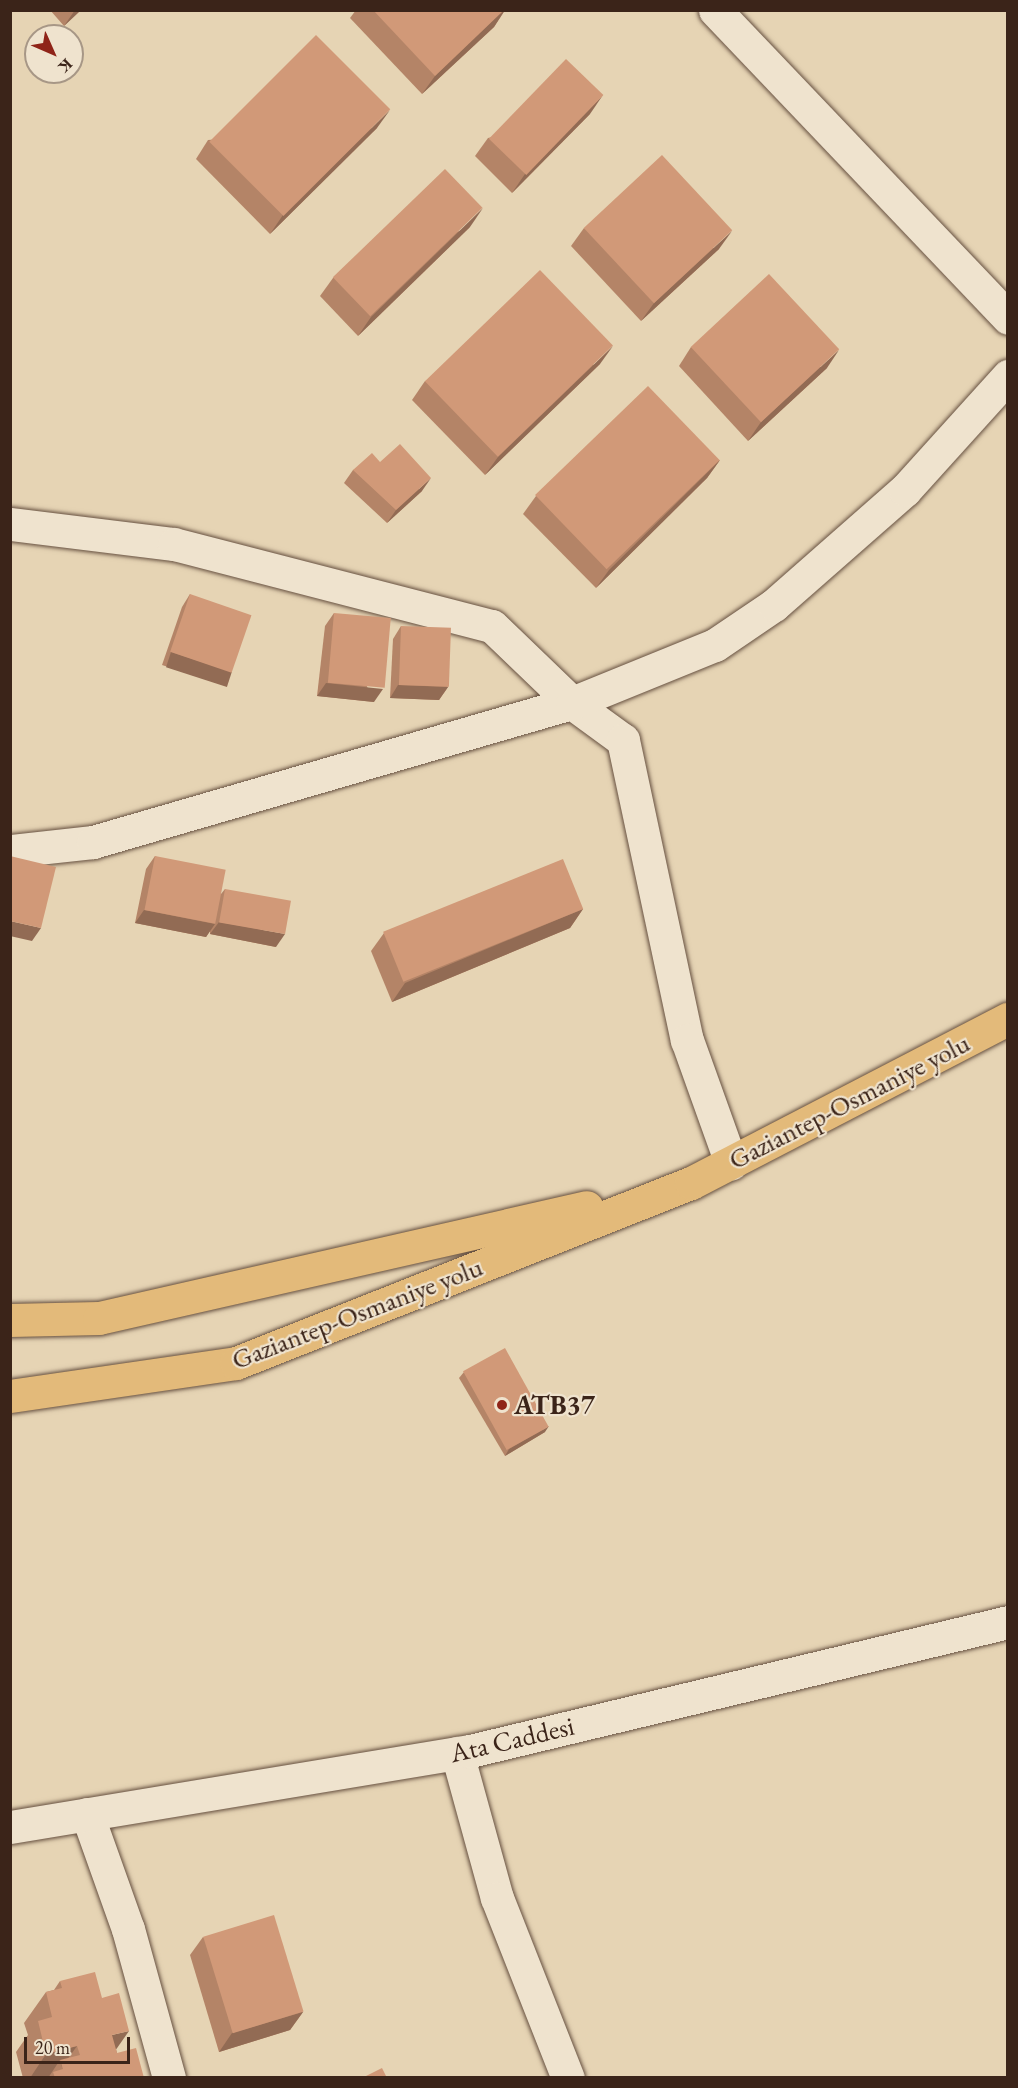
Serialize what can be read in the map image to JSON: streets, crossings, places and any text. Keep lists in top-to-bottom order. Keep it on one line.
{"streets":{"highway":["Gaziantep-Osmaniye yolu"],"street":["Ata Caddesi"]},"places":["ATB37"],"scale_bar":"20 m","north":"bottom right"}
